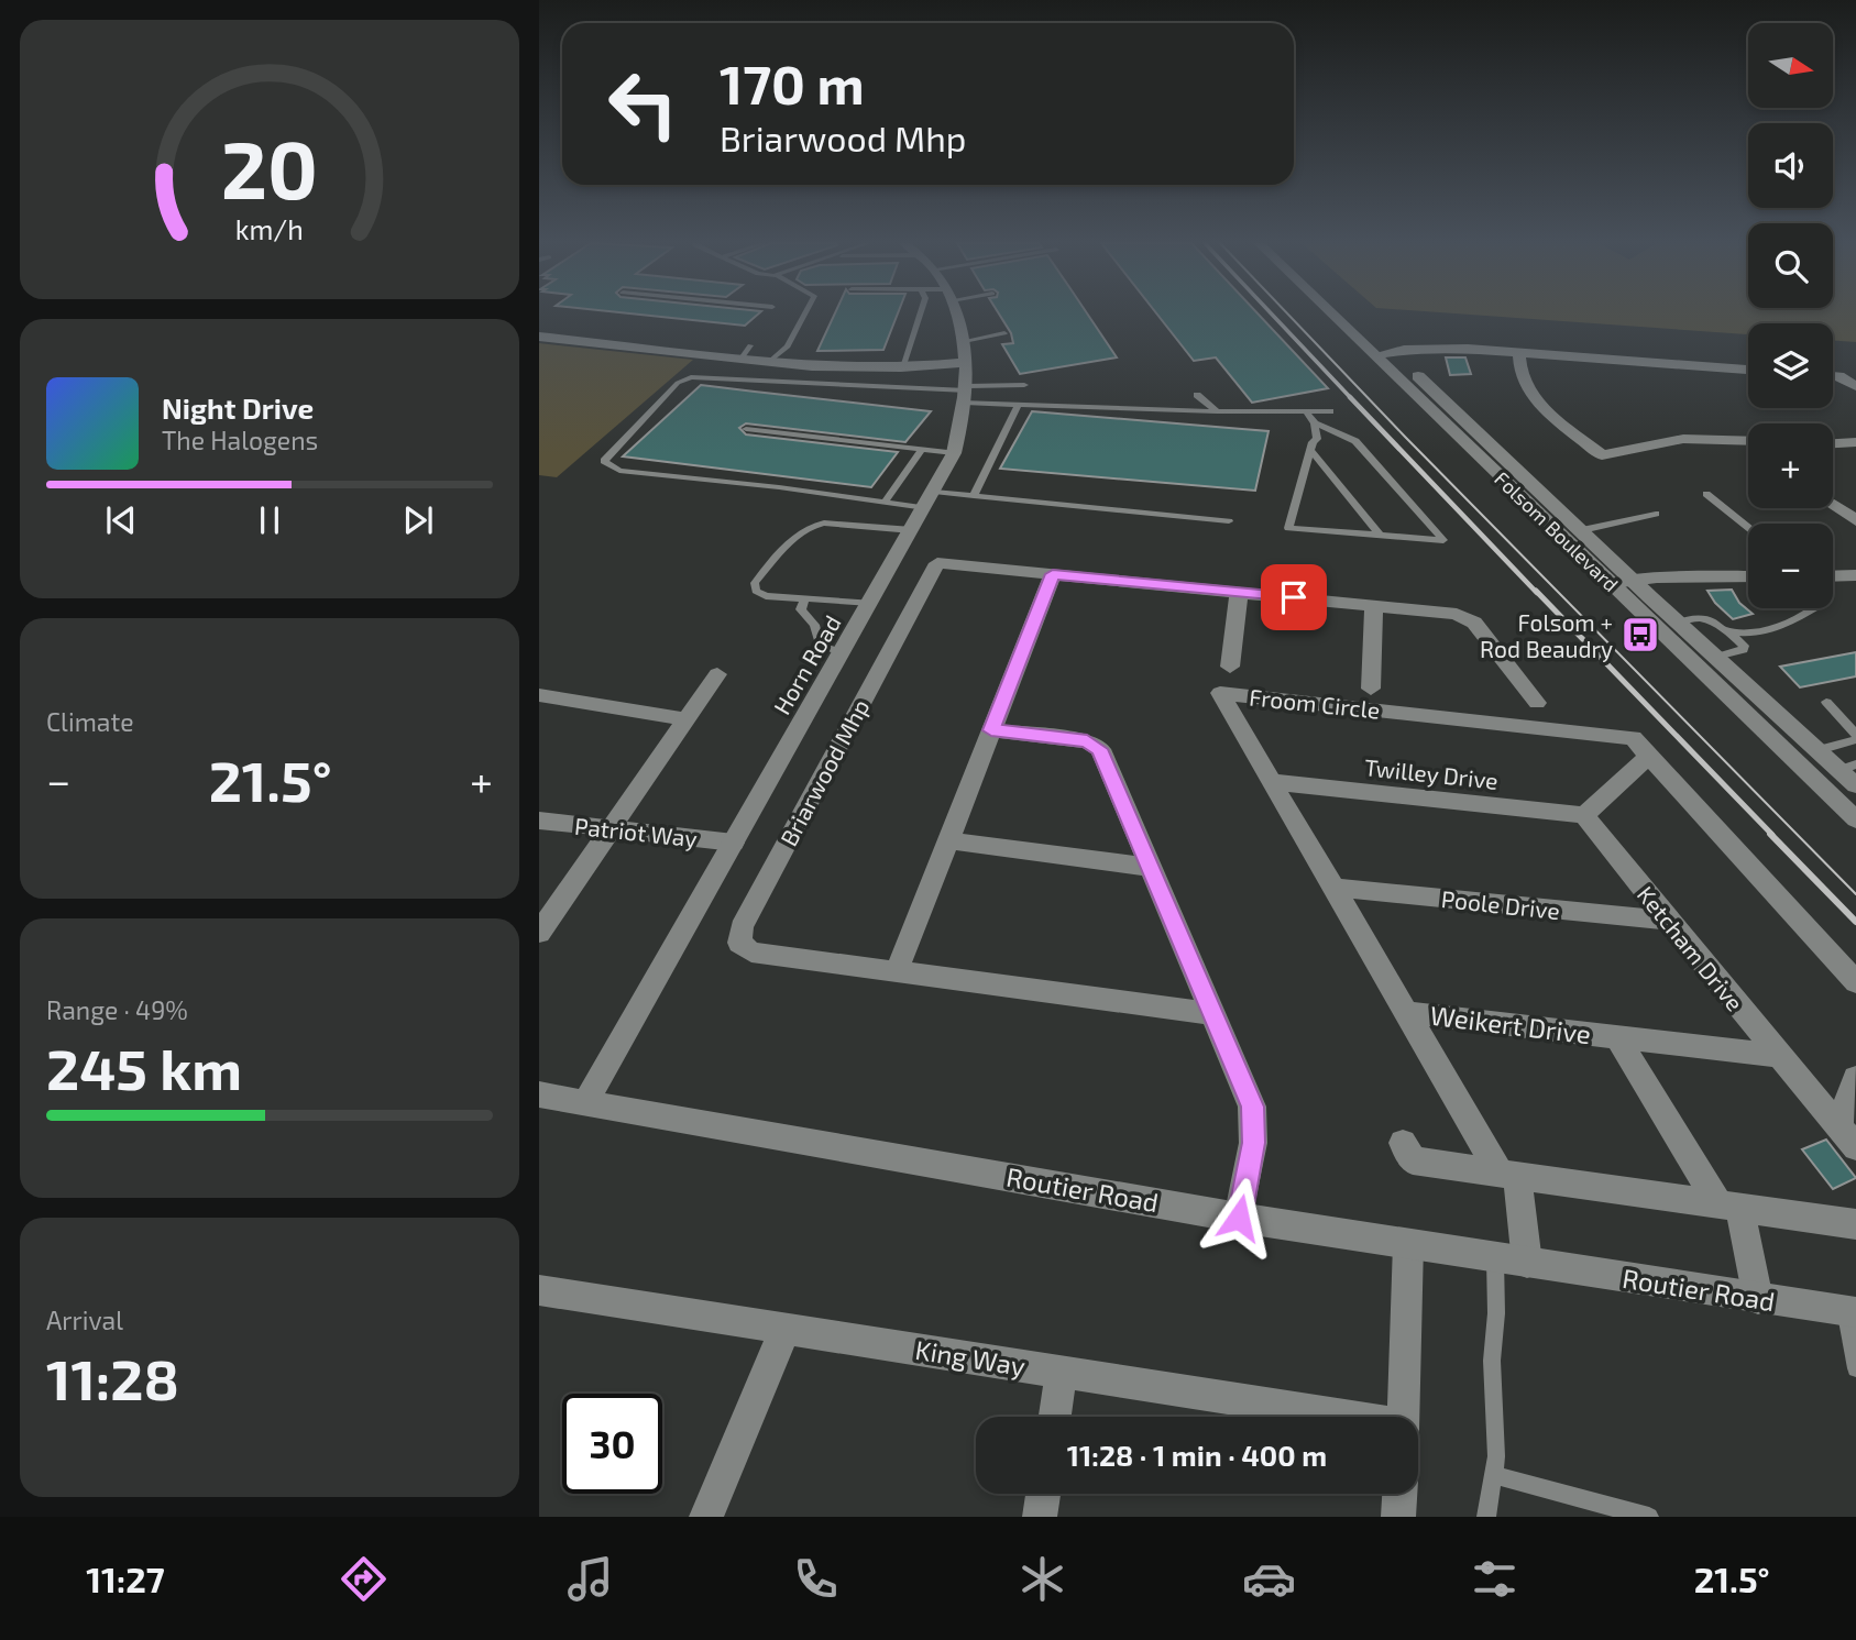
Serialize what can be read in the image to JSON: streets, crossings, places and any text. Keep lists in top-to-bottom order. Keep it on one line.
{"streets":{"street":["Folsom Boulevard","Horn Road","Froom Circle","Briarwood Mhp","Twilley Drive","Patriot Way","Poole Drive","Ketcham Drive","Weikert Drive","Routier Road","King Way"]},"crossings":[["Horn Road","Patriot Way"],["Horn Road","Routier Road"],["Froom Circle","Twilley Drive"],["Froom Circle","Poole Drive"],["Froom Circle","Weikert Drive"],["Twilley Drive","Ketcham Drive"],["Poole Drive","Ketcham Drive"],["Ketcham Drive","Weikert Drive"],["Weikert Drive","Routier Road"]],"places":{"bus stop":["Folsom + Rod Beaudry"]},"north":"right","page":{"map_buttons":["+","−"],"turn":["170 m","Briarwood Mhp"],"song":["Night Drive","The Halogens"],"tile":["Climate",["Range · 49%","245 km"],["Arrival","11:28"]],"heat":["−","21.5°","+"],"limit":"30","trip":"11:28 · 1 min · 400 m","tabs":["11:27","21.5°"],"gauge":["20","km/h"]}}
